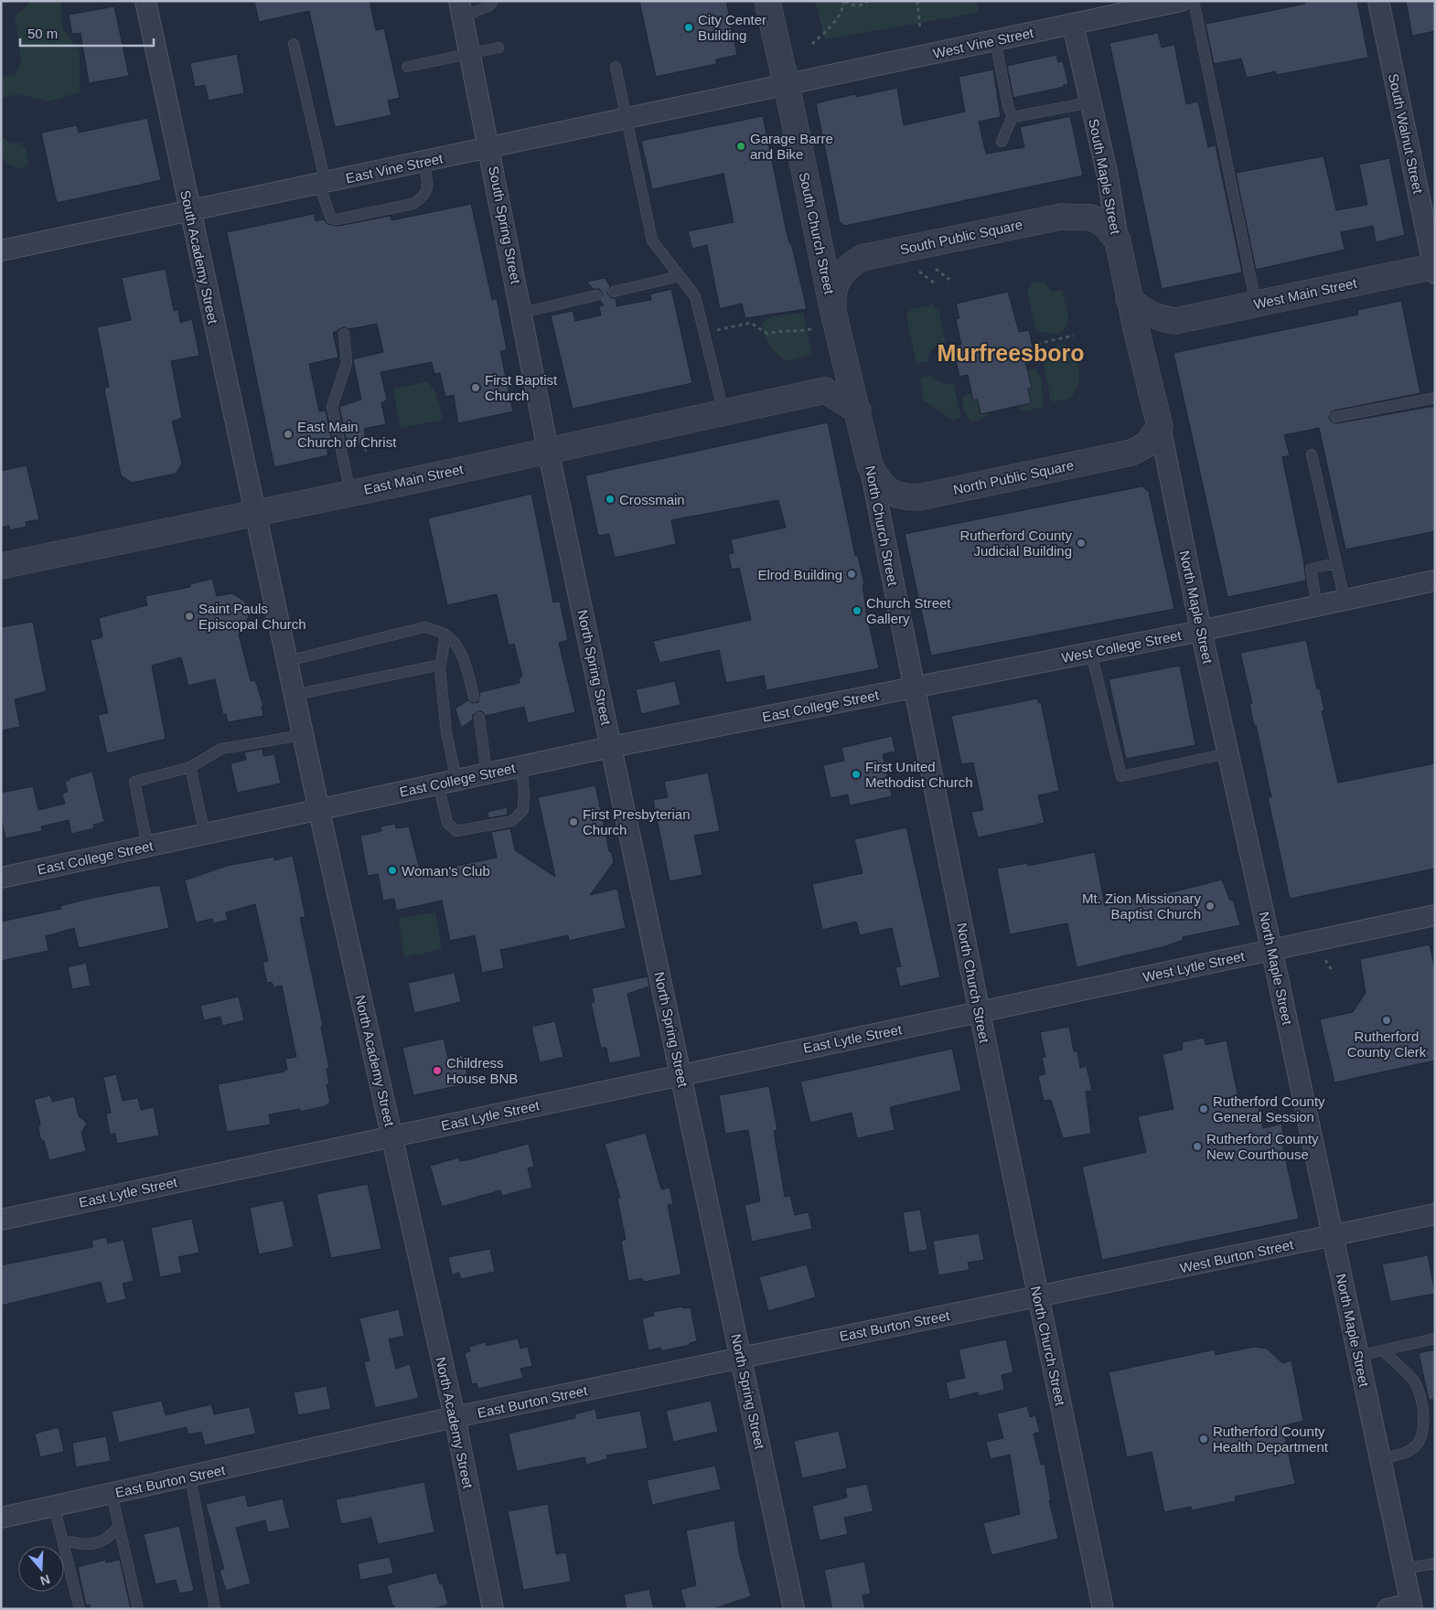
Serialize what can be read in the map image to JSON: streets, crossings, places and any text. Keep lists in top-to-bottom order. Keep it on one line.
{"streets":{"street":["West Vine Street","South Walnut Street","East Vine Street","South Maple Street","South Spring Street","South Church Street","South Public Square","South Academy Street","West Main Street","North Public Square","East Main Street","North Church Street","North Maple Street","West College Street","North Spring Street","East College Street","West Lytle Street","East Lytle Street","North Academy Street","West Burton Street","East Burton Street"]},"crossings":[["West Vine Street","East Vine Street"],["West Vine Street","South Maple Street"],["West Vine Street","South Church Street"],["South Walnut Street","West Main Street"],["East Vine Street","South Spring Street"],["East Vine Street","South Church Street"],["East Vine Street","South Academy Street"],["South Maple Street","South Public Square"],["South Maple Street","West Main Street"],["South Maple Street","North Maple Street"],["South Spring Street","East Main Street"],["South Spring Street","North Spring Street"],["South Church Street","South Public Square"],["South Church Street","North Church Street"],["South Academy Street","East Main Street"],["South Academy Street","North Academy Street"],["North Public Square","North Church Street"],["North Public Square","North Maple Street"],["East Main Street","North Spring Street"],["East Main Street","North Academy Street"],["North Church Street","West College Street"],["North Church Street","East College Street"],["North Church Street","West Lytle Street"],["North Church Street","East Lytle Street"],["North Church Street","West Burton Street"],["North Church Street","East Burton Street"],["North Maple Street","West College Street"],["North Maple Street","West Lytle Street"],["North Maple Street","West Burton Street"],["West College Street","East College Street"],["North Spring Street","East College Street"],["North Spring Street","East Lytle Street"],["North Spring Street","East Burton Street"],["East College Street","North Academy Street"],["West Lytle Street","East Lytle Street"],["East Lytle Street","North Academy Street"],["North Academy Street","East Burton Street"],["West Burton Street","East Burton Street"]],"districts":["Murfreesboro"],"places":["City Center Building","Garage Barre and Bike","First Baptist Church","East Main Church of Christ","Crossmain","Rutherford County Judicial Building","Elrod Building","Church Street Gallery","Saint Pauls Episcopal Church","First United Methodist Church","First Presbyterian Church","Woman's Club","Mt. Zion Missionary Baptist Church","Rutherford County Clerk","Childress House BNB","Rutherford County General Session","Rutherford County New Courthouse","Rutherford County Health Department"],"scale_bar":"50 m","north":"bottom"}
